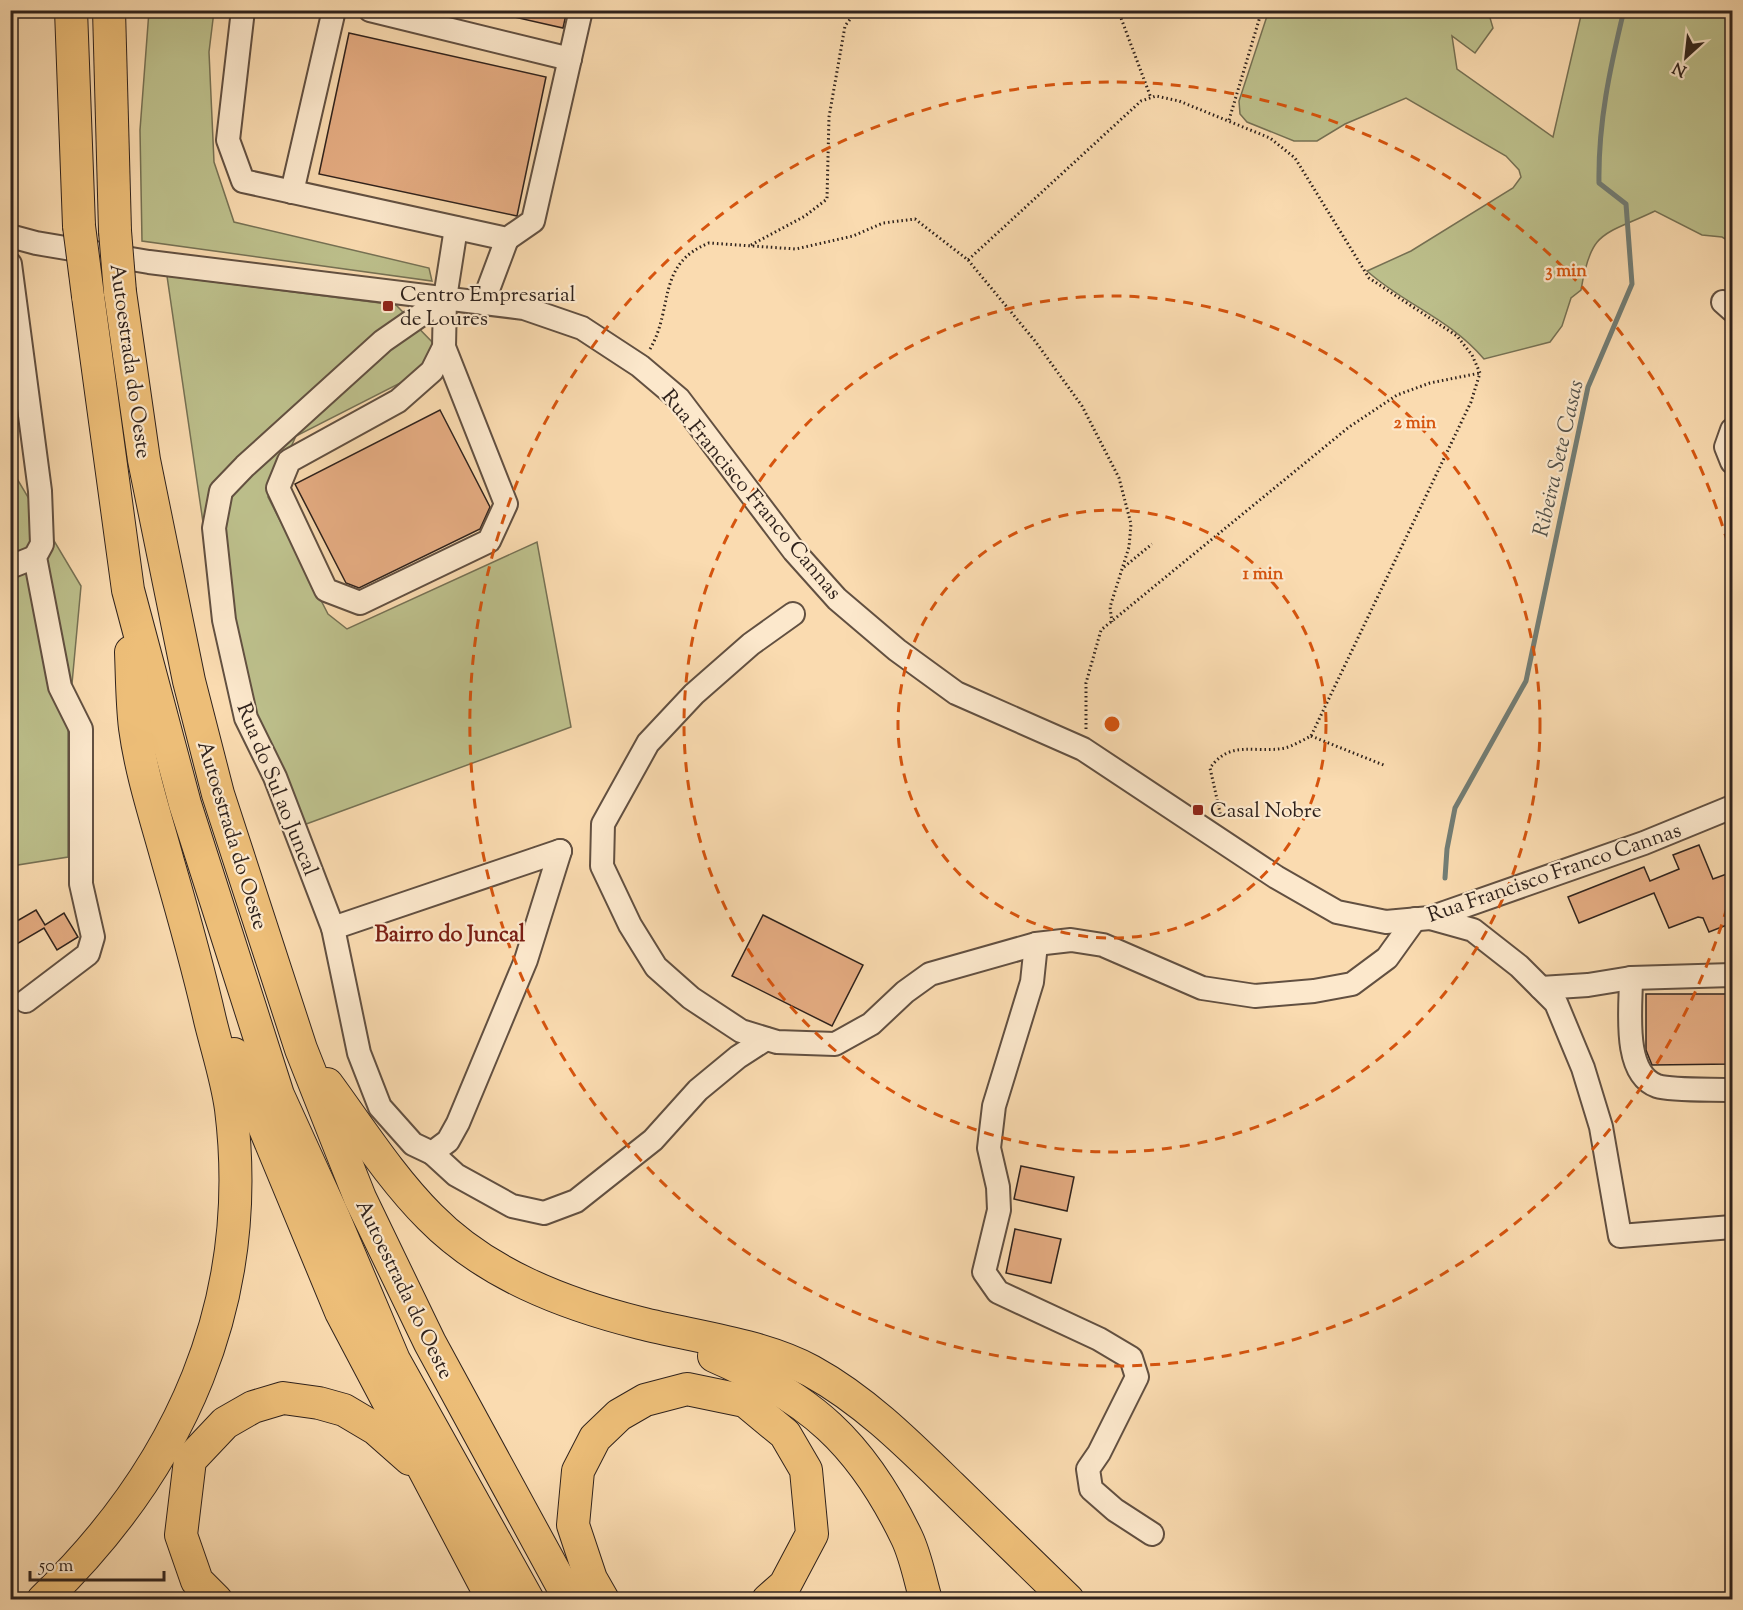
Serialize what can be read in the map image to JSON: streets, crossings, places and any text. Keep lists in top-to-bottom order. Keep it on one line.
{"streets":{"highway":["Autoestrada do Oeste"],"street":["Rua Francisco Franco Cannas","Rua do Sul ao Juncal"]},"crossings":[["Rua Francisco Franco Cannas","Rua do Sul ao Juncal"]],"districts":["Bairro do Juncal"],"water":["Ribeira Sete Casas"],"places":{"transit":["Centro Empresarial de Loures","Casal Nobre"]},"scale_bar":"50 m","north":"bottom left","rings":["3 min","2 min","1 min"]}
